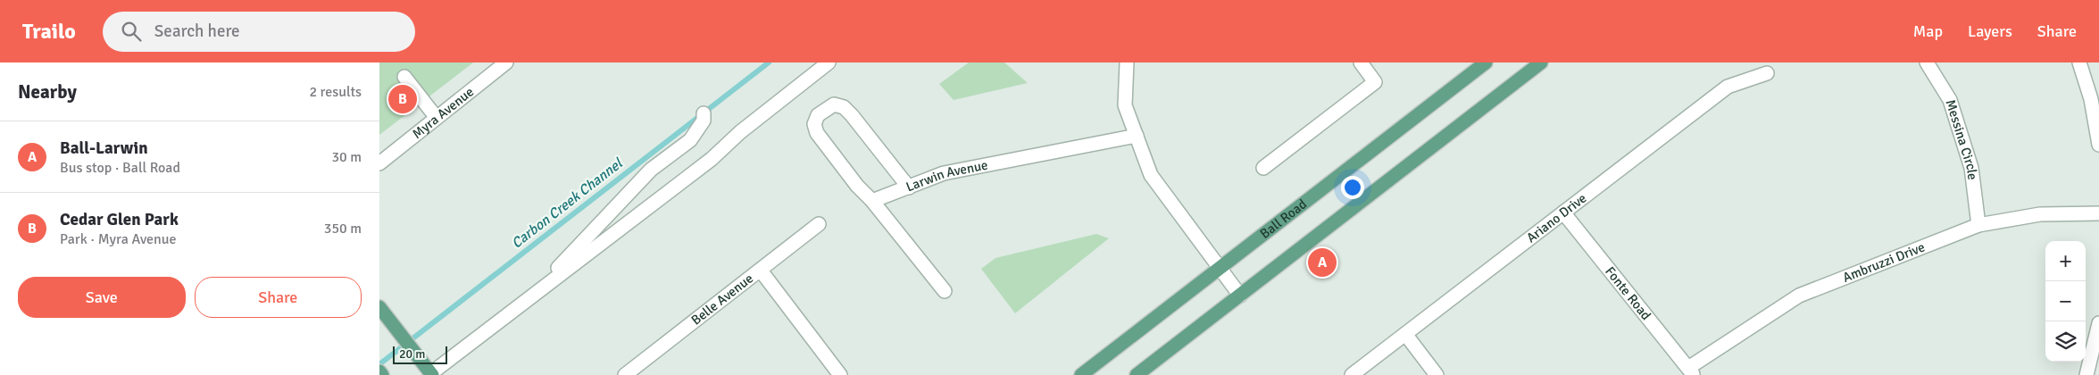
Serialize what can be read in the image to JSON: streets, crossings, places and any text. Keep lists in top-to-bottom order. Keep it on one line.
{"streets":{"main road":["Ball Road"],"street":["Myra Avenue","Messina Circle","Larwin Avenue","Ariano Drive","Ambruzzi Drive","Fonte Road","Belle Avenue"]},"crossings":[["Messina Circle","Ambruzzi Drive"],["Ariano Drive","Fonte Road"],["Ambruzzi Drive","Fonte Road"]],"water":["Carbon Creek Channel"],"scale_bar":"20 m","page":{"header":"Trailo","search":"Search here","nav":["Map","Layers","Share"],"heading":["Nearby","2 results"],"pins":["B","A"],"list":[{"mark":"A","name":"Ball-Larwin","note":"Bus stop · Ball Road","value":"30 m"},{"mark":"B","name":"Cedar Glen Park","note":"Park · Myra Avenue","value":"350 m"}],"map_buttons":["+","−"],"buttons":["Save","Share"],"scale":"20 m"}}
